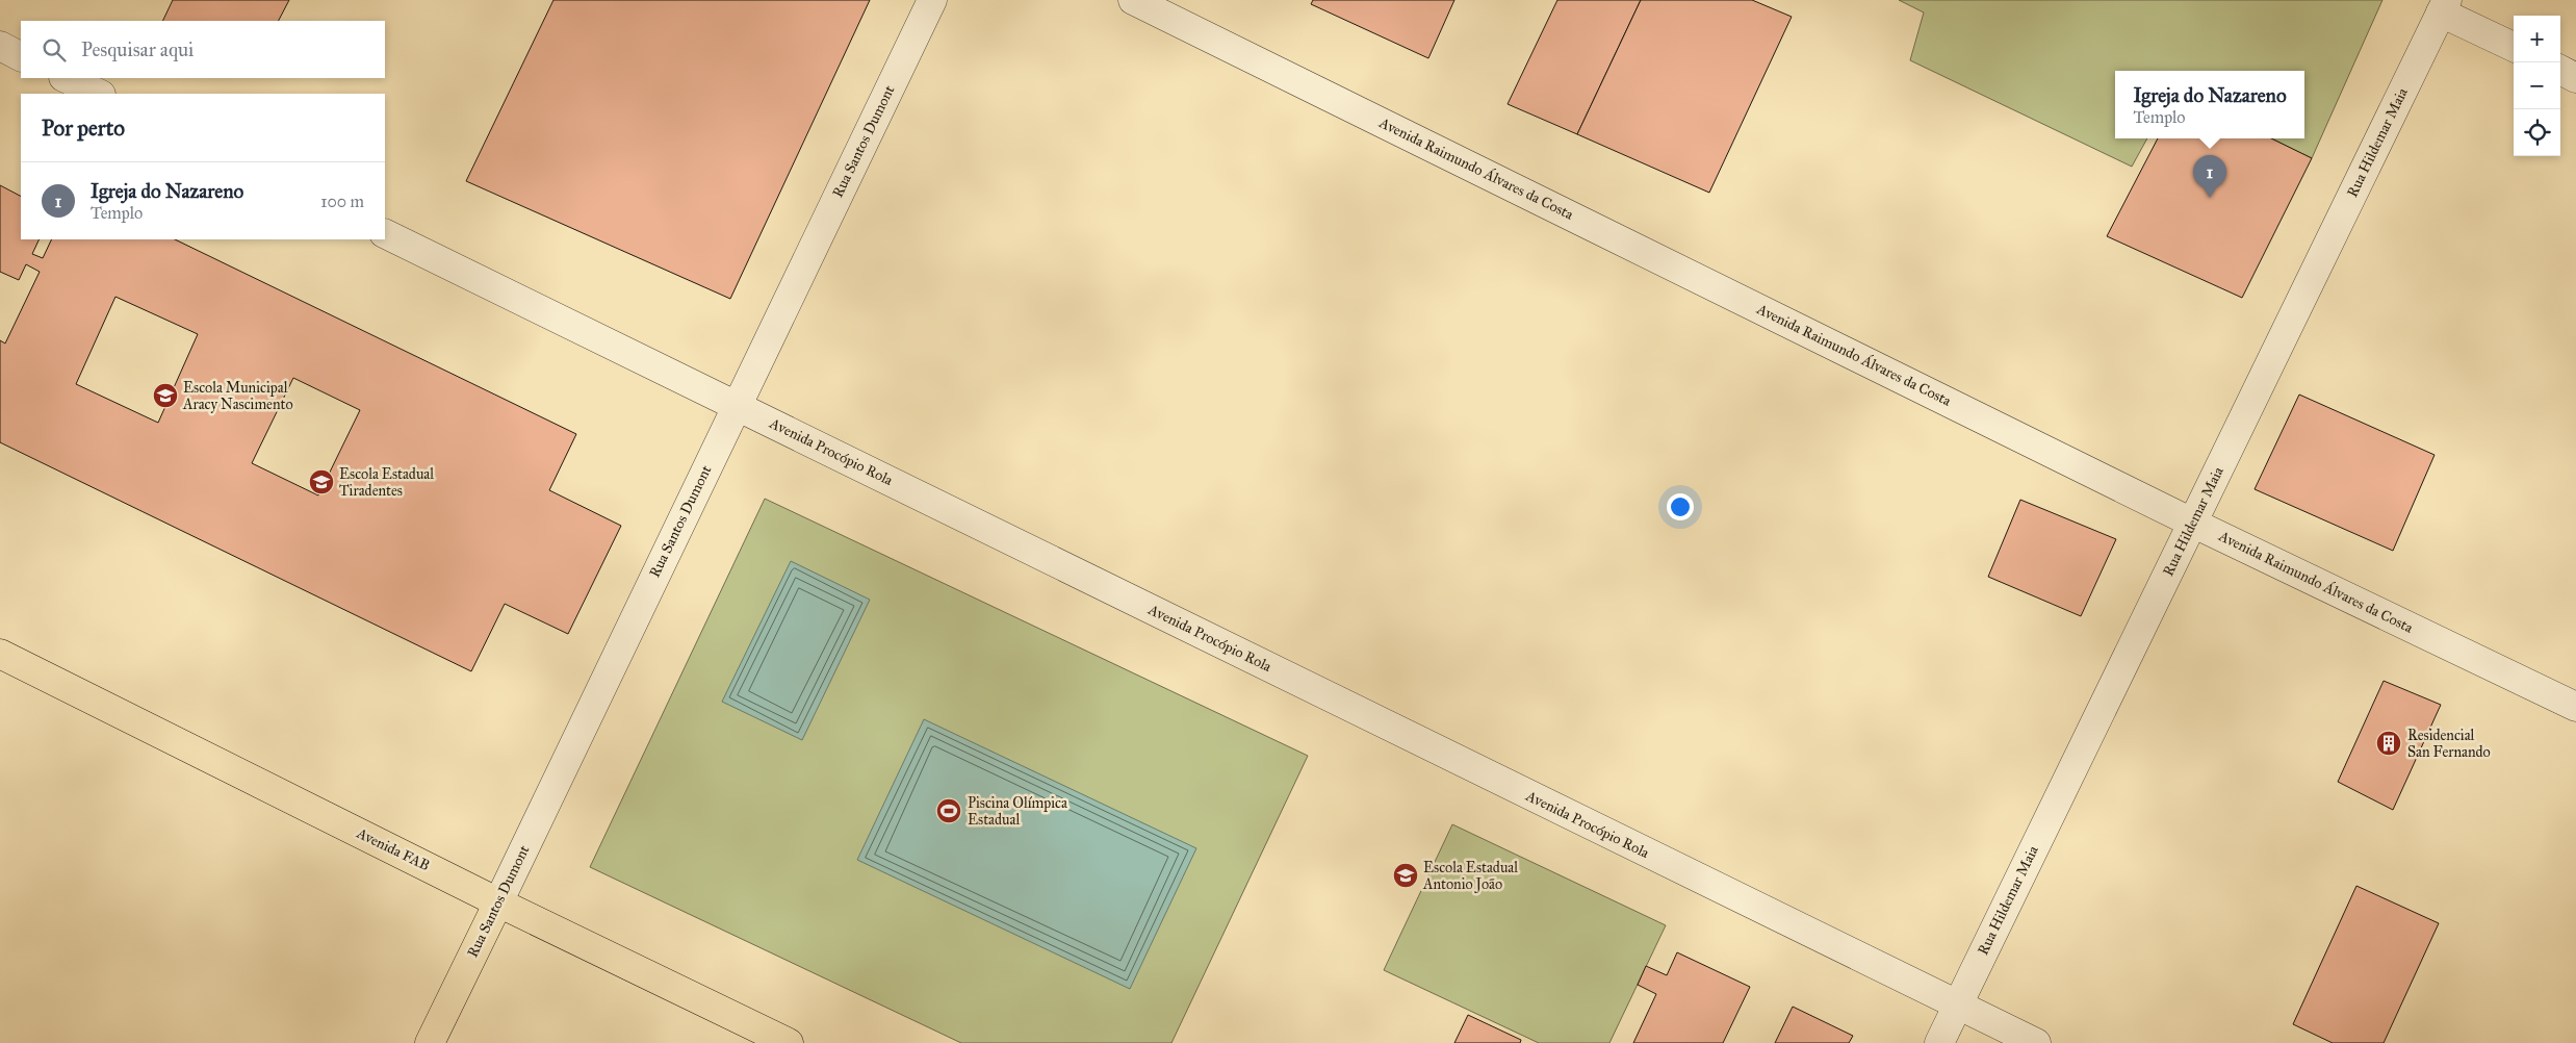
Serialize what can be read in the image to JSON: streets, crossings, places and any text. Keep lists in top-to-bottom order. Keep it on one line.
{"streets":{"main road":["Rua Santos Dumont","Avenida FAB"],"street":["Rua Hildemar Maia","Avenida Raimundo Álvares da Costa","Avenida Procópio Rola"]},"crossings":[["Rua Santos Dumont","Avenida Procópio Rola"],["Rua Santos Dumont","Avenida FAB"],["Rua Hildemar Maia","Avenida Raimundo Álvares da Costa"],["Rua Hildemar Maia","Avenida Procópio Rola"]],"places":{"school or university":["Escola Municipal Aracy Nascimento","Escola Estadual Tiradentes","Escola Estadual Antonio João"],"building":["Residencial San Fernando"],"sports":["Piscina Olímpica Estadual"]},"page":{"map_buttons":["+","−"],"search":"Pesquisar aqui","popup":["Igreja do Nazareno","Templo"],"heading":"Por perto","pins":"1","list":[{"mark":"1","name":"Igreja do Nazareno","note":"Templo","value":"100 m"}]}}
